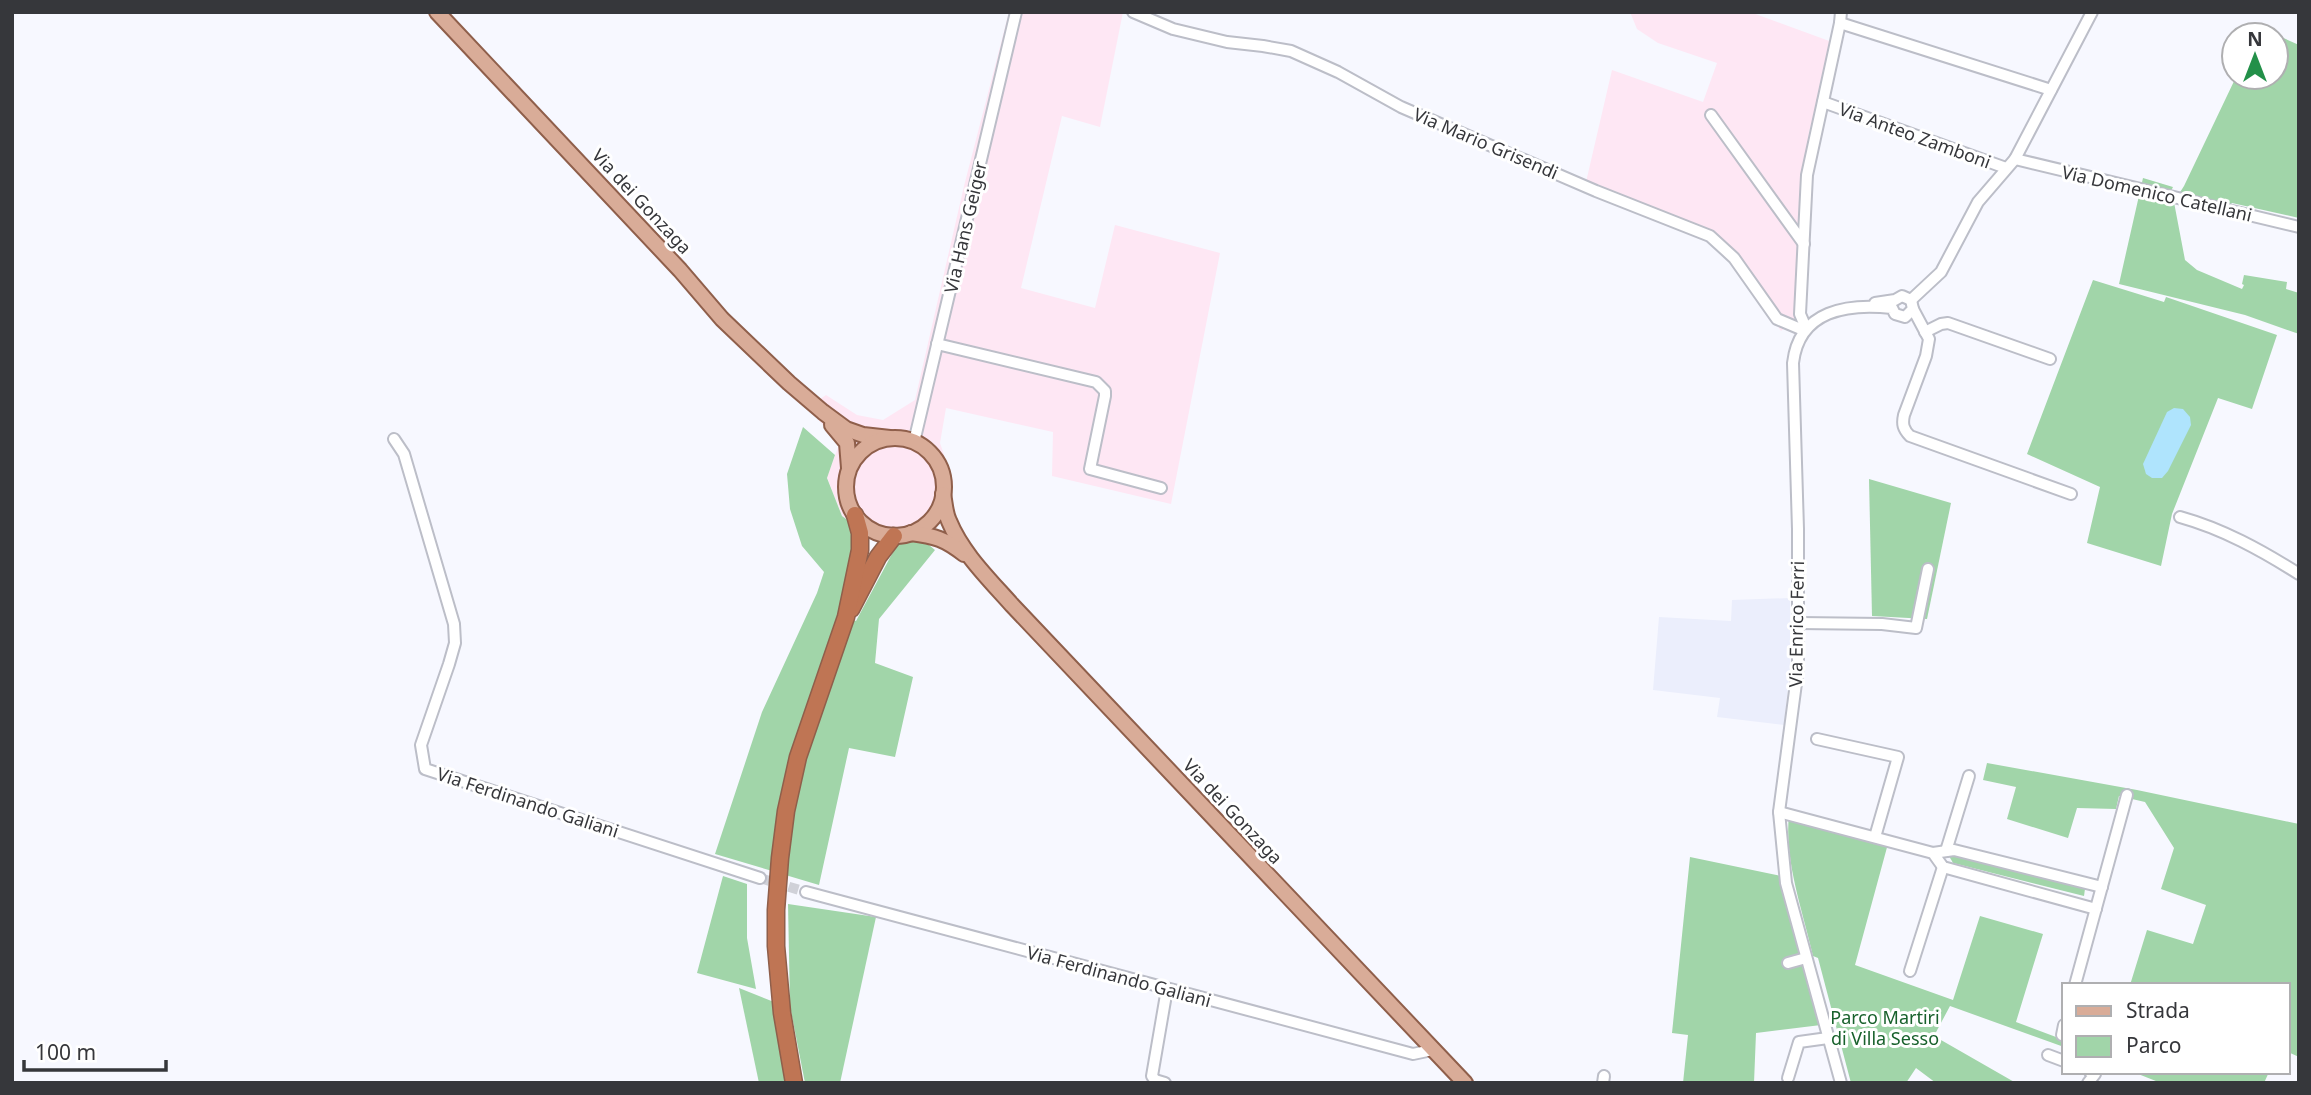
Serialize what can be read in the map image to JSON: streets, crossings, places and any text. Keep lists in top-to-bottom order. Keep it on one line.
{"streets":{"main road":["Via dei Gonzaga"],"street":["Via Anteo Zamboni","Via Mario Grisendi","Via Domenico Catellani","Via Hans Geiger","Via Enrico Ferri","Via Ferdinando Galiani"]},"crossings":[["Via Anteo Zamboni","Via Enrico Ferri"],["Via Mario Grisendi","Via Enrico Ferri"],["Via dei Gonzaga","Via Hans Geiger"],["Via dei Gonzaga","Via Ferdinando Galiani"]],"parks":["Parco Martiri di Villa Sesso"],"legend":["Strada","Parco"],"scale_bar":"100 m","north":"top"}
